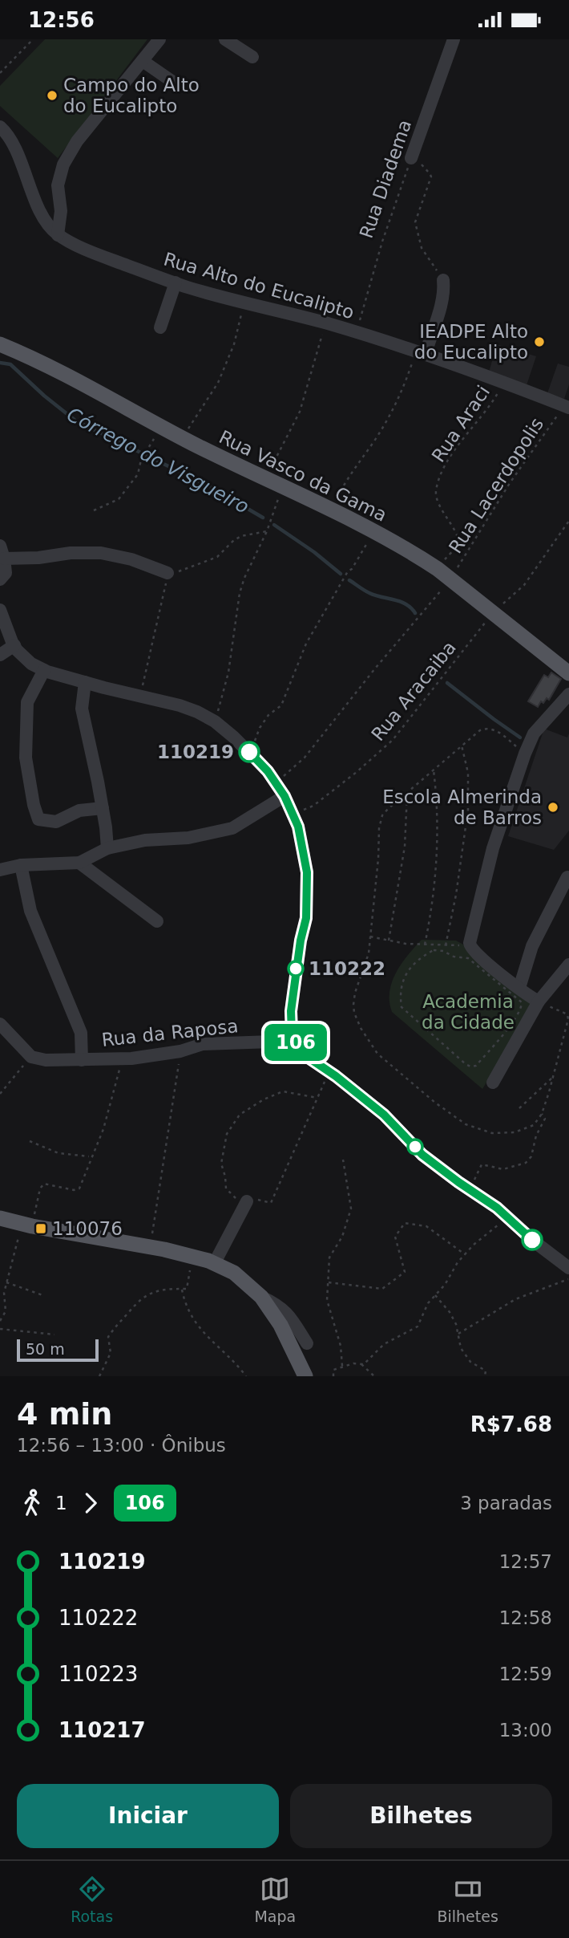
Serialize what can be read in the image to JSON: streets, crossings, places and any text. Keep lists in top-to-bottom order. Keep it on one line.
{"streets":{"main road":["Rua Vasco da Gama"],"street":["Rua Diadema","Rua Alto do Eucalipto","Rua da Raposa"],"path":["Rua Araci","Rua Lacerdopolis","Rua Aracaiba"]},"crossings":[["Rua Diadema","Rua Alto do Eucalipto"],["Rua Alto do Eucalipto","Rua Araci"],["Rua Alto do Eucalipto","Rua Lacerdopolis"],["Rua Araci","Rua Vasco da Gama"],["Rua Vasco da Gama","Rua Lacerdopolis"],["Rua Vasco da Gama","Rua Aracaiba"]],"water":["Córrego do Visgueiro"],"parks":["Academia da Cidade"],"places":{"other":["Campo do Alto do Eucalipto","IEADPE Alto do Eucalipto","110219","Escola Almerinda de Barros","110222"],"transit":["110076"]},"lines":["bus line 106"],"scale_bar":"50 m","page":{"status":"12:56","on_map":"106","scale":"50 m","heading":["4 min","12:56 – 13:00 · Ônibus","R$7.68"],"legs":["1","106","3 paradas"],"list":[{"name":"110219","value":"12:57"},{"name":"110222","value":"12:58"},{"name":"110223","value":"12:59"},{"name":"110217","value":"13:00"}],"buttons":["Iniciar","Bilhetes"],"tabs":["Rotas","Mapa","Bilhetes"]}}
